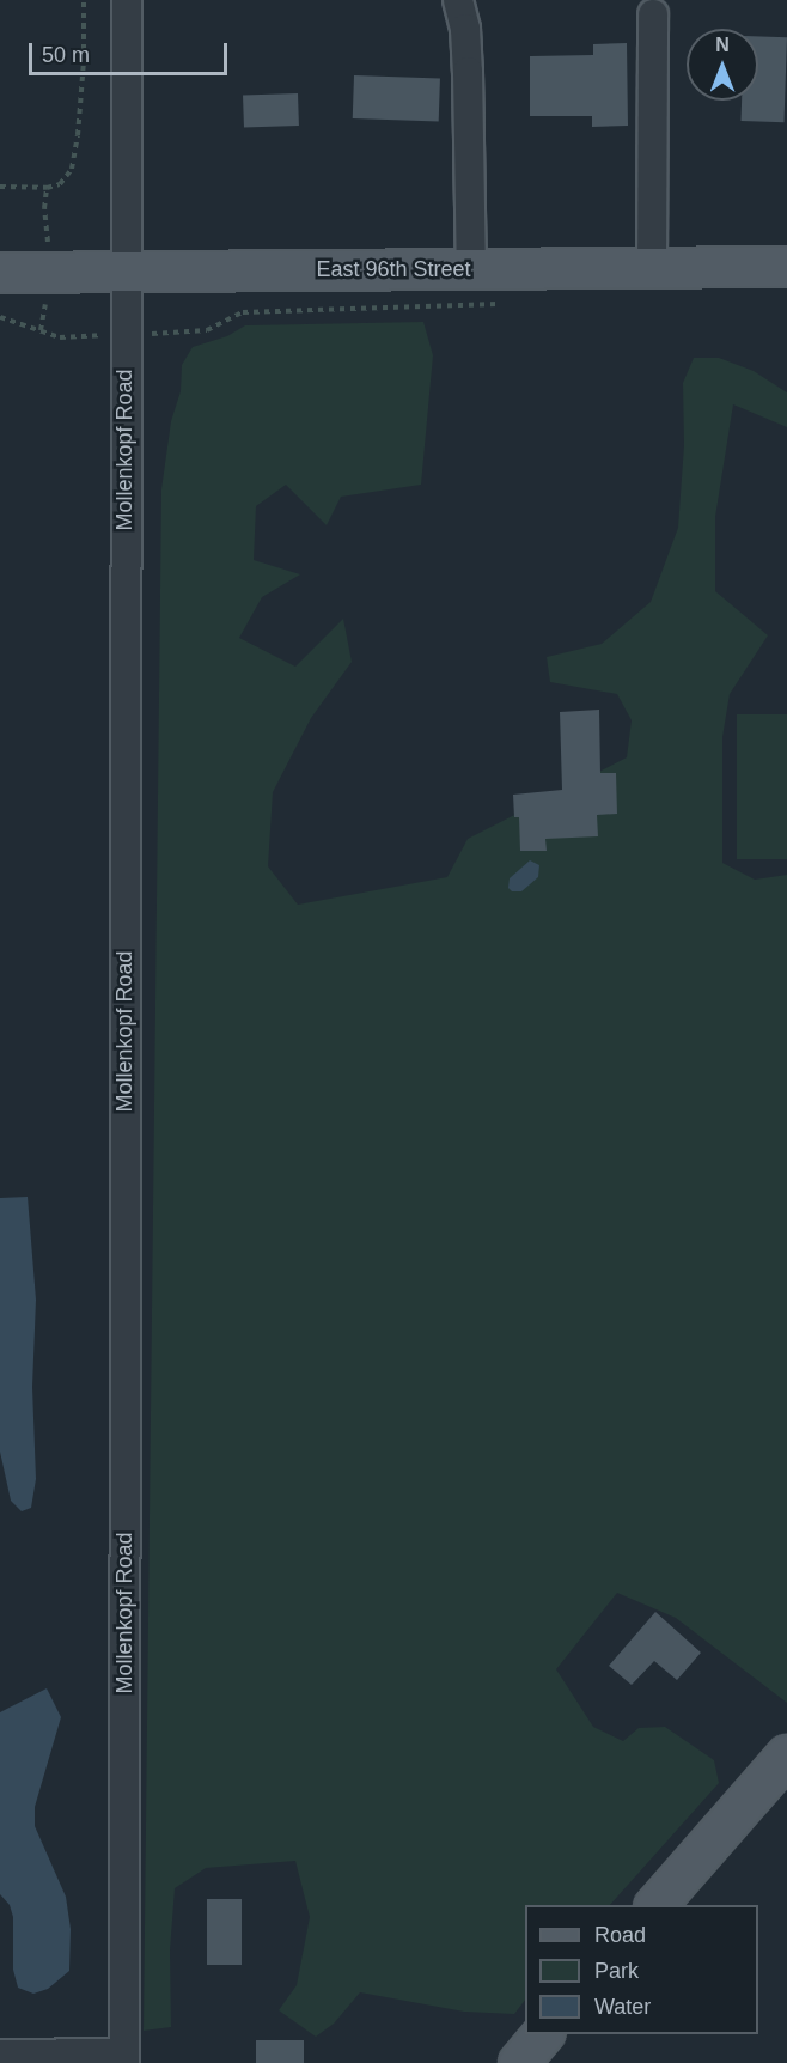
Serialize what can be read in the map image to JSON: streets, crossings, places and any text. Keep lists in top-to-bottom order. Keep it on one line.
{"streets":{"main road":["East 96th Street"],"street":["Mollenkopf Road"]},"crossings":[["East 96th Street","Mollenkopf Road"]],"legend":["Road","Park","Water"],"scale_bar":"50 m","north":"top"}
